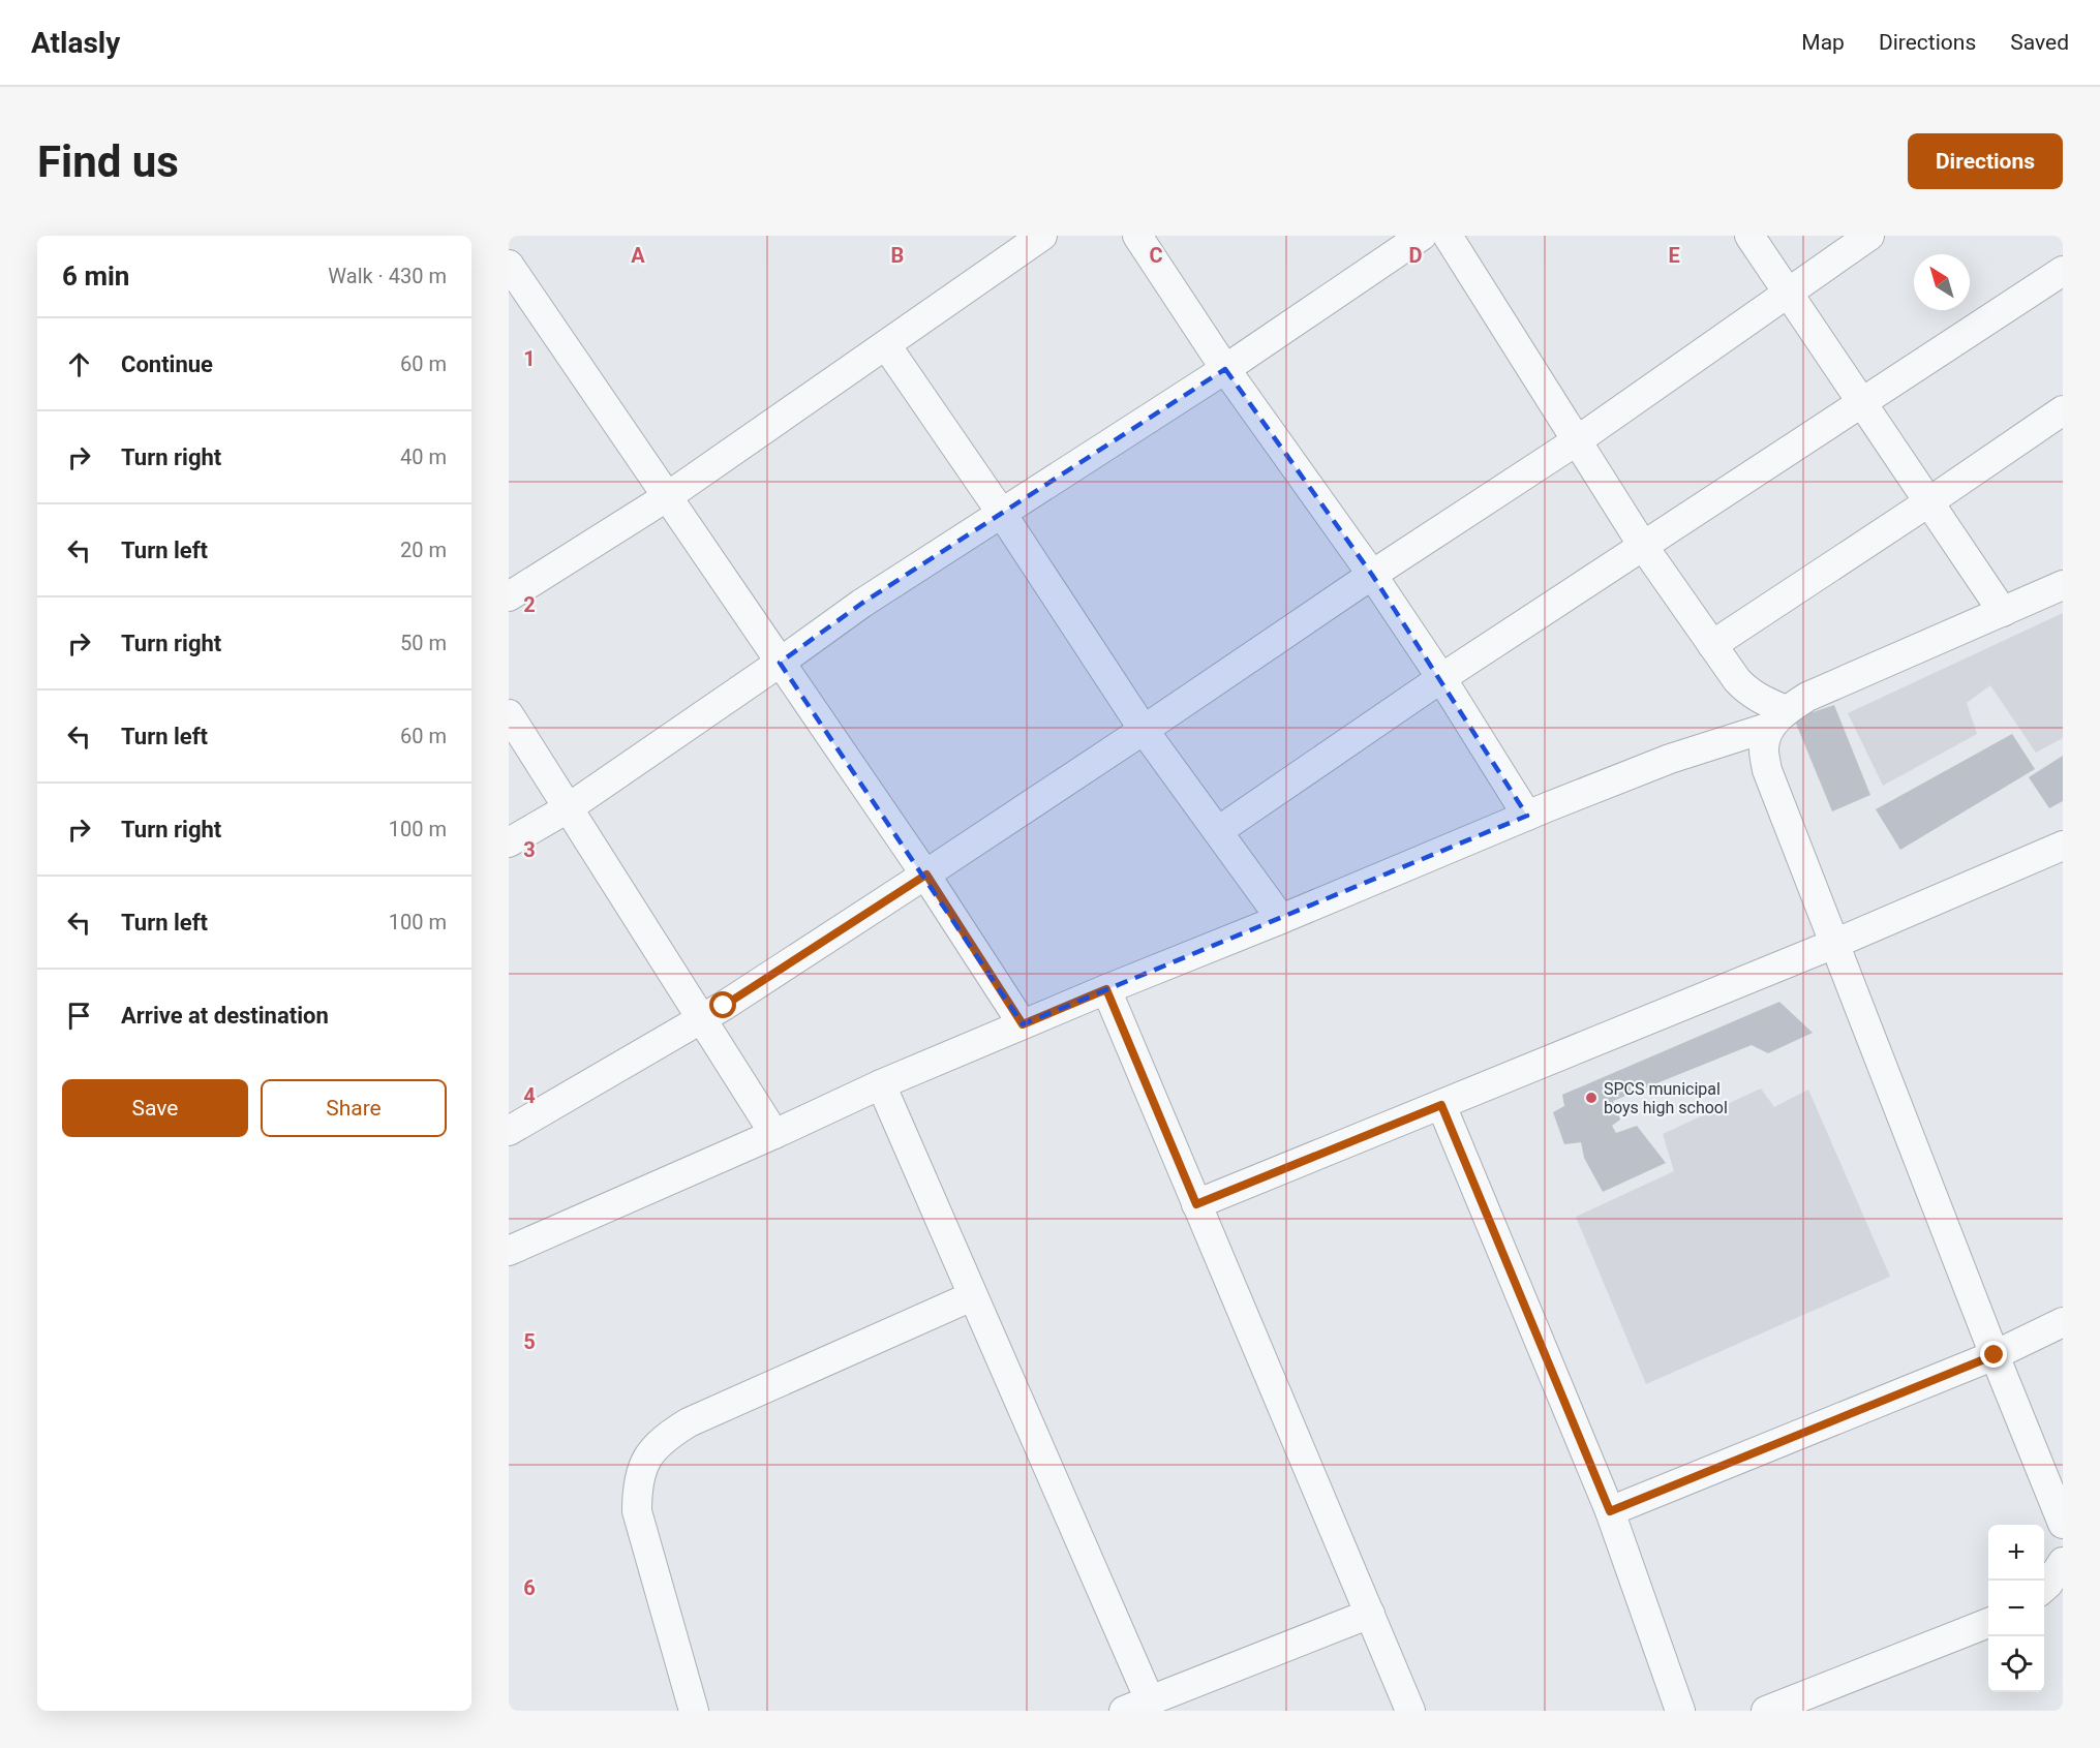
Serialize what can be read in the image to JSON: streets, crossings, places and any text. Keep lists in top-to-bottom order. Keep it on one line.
{"places":["SPCS municipal boys high school"],"north":"top left","page":{"header":"Atlasly","nav":["Map","Directions","Saved"],"buttons":["Directions",["Save","Share"]],"title":"Find us","heading":["6 min","Walk · 430 m"],"list":[["Continue","60 m"],["Turn right","40 m"],["Turn left","20 m"],["Turn right","50 m"],["Turn left","60 m"],["Turn right","100 m"],["Turn left","100 m"],"Arrive at destination"],"map_buttons":["+","−"]},"grid":{"columns":["A","B","C","D","E"],"rows":["1","2","3","4","5","6"]}}
